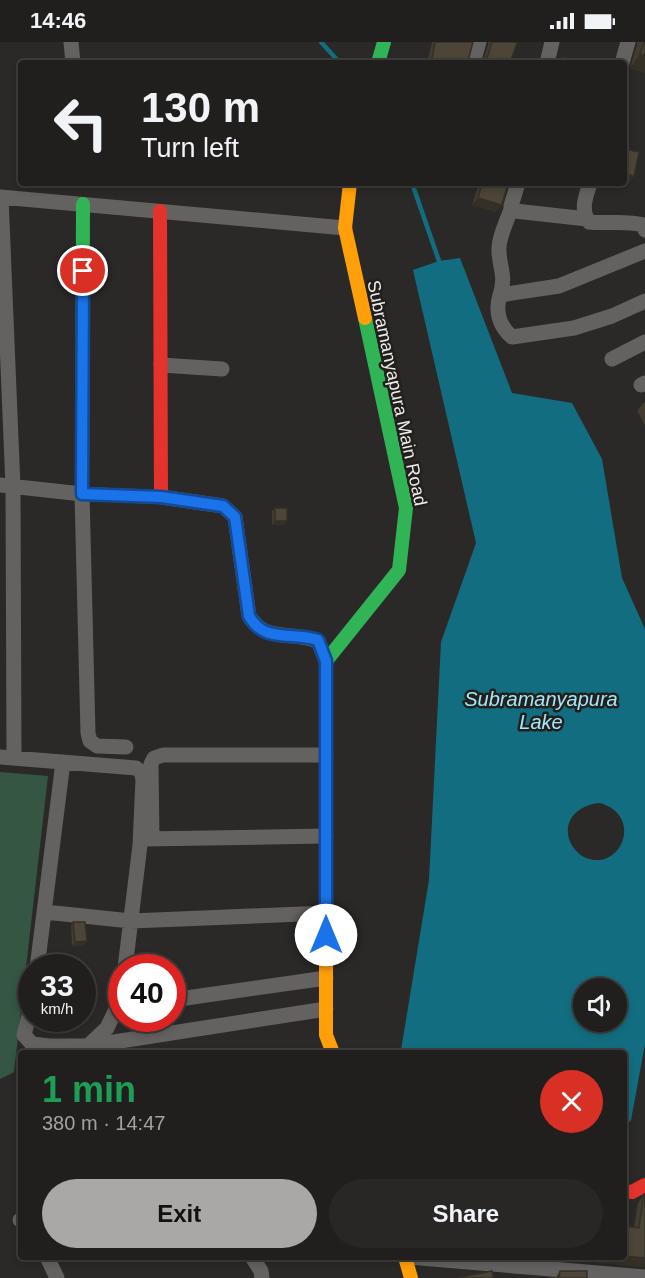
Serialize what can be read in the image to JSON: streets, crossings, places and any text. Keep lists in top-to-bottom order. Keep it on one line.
{"streets":{"street":["Subramanyapura Main Road"]},"water":["Subramanyapura Lake"],"page":{"status":"14:46","turn":["130 m","Turn left"],"speed":"33 km/h","limit":"40","heading":["1 min","380 m · 14:47"],"buttons":["Exit","Share"]}}
